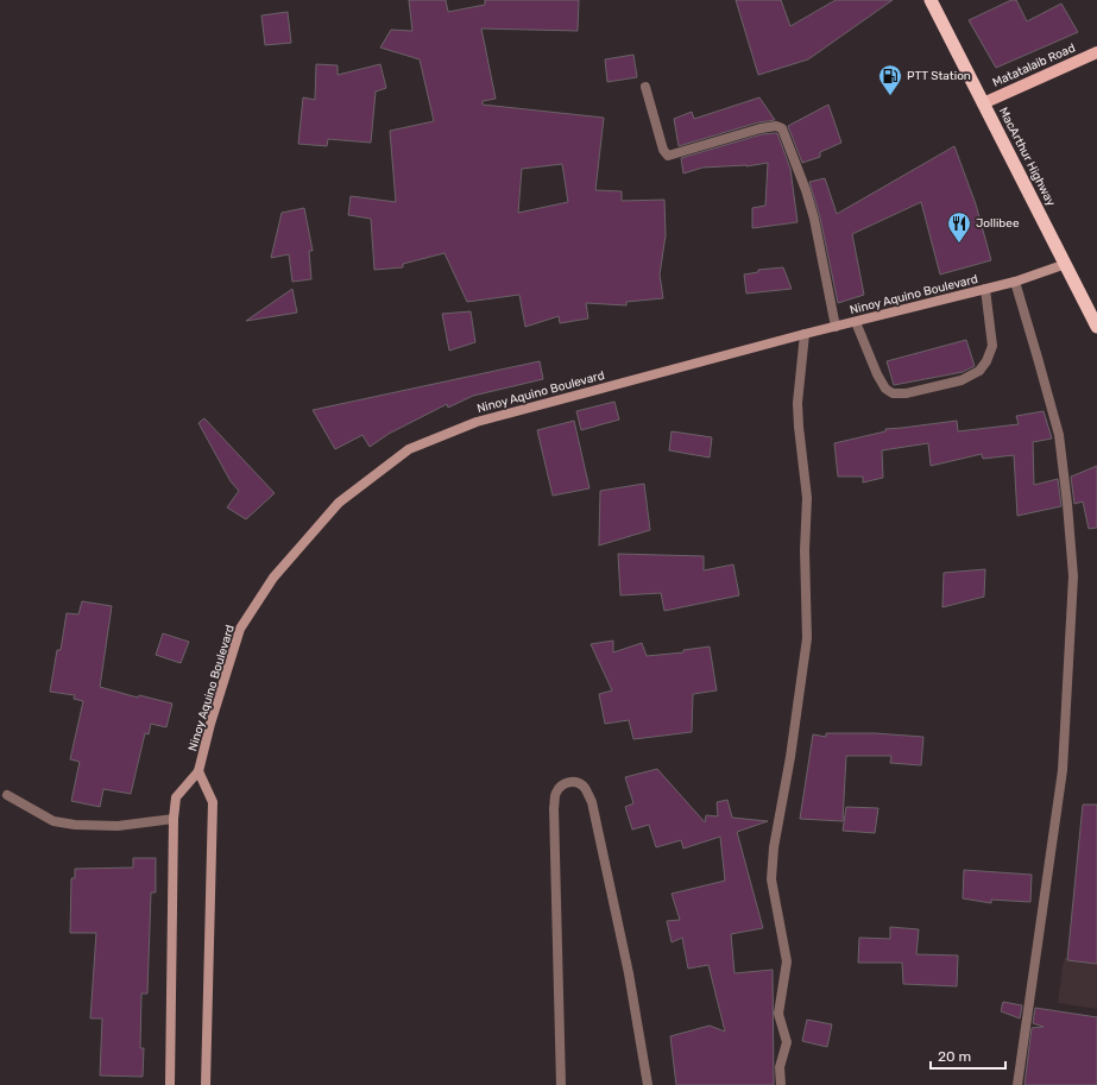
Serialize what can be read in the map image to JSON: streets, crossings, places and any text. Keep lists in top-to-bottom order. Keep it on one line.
{"streets":{"highway":["MacArthur Highway"],"main road":["Matatalaib Road","Ninoy Aquino Boulevard"]},"crossings":[["Matatalaib Road","MacArthur Highway"],["MacArthur Highway","Ninoy Aquino Boulevard"]],"places":{"fuel station":["PTT Station"],"restaurant":["Jollibee"]},"scale_bar":"20 m"}
